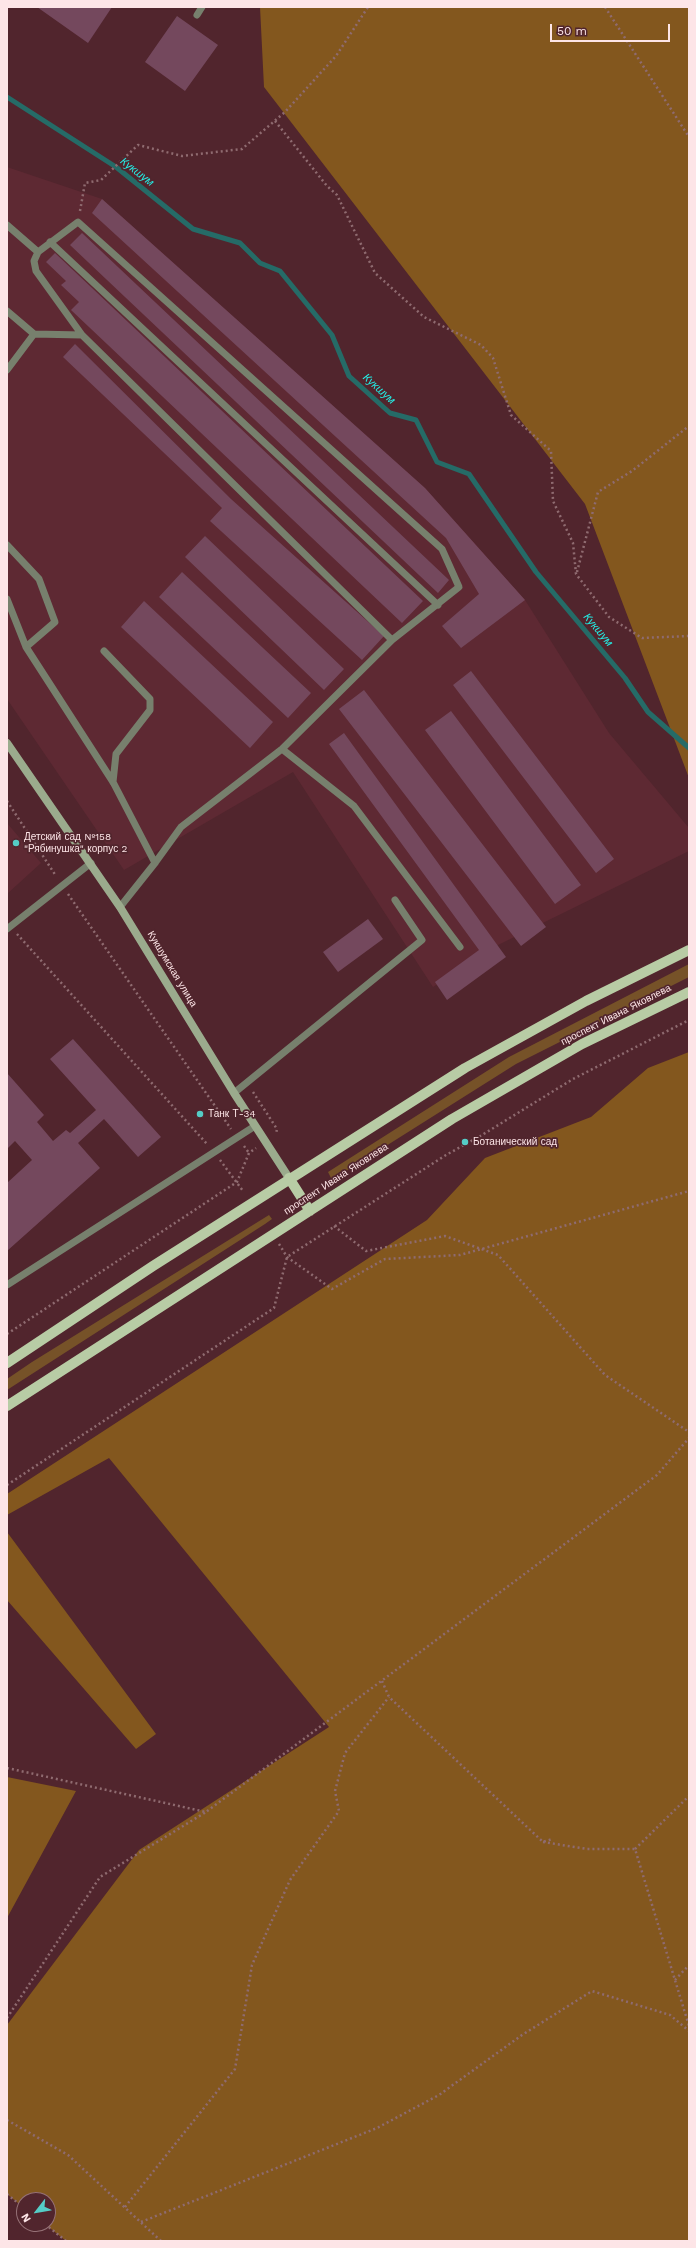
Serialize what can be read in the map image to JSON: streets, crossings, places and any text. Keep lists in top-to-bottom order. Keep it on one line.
{"streets":{"main road":["Кукшумская улица","проспект Ивана Яковлева"]},"crossings":[["Кукшумская улица","проспект Ивана Яковлева"]],"water":["Кукшум"],"places":["Детский сад №158 \"Рябинушка\" корпус 2","Танк Т-34","Ботанический сад"],"scale_bar":"50 m","north":"bottom left"}
